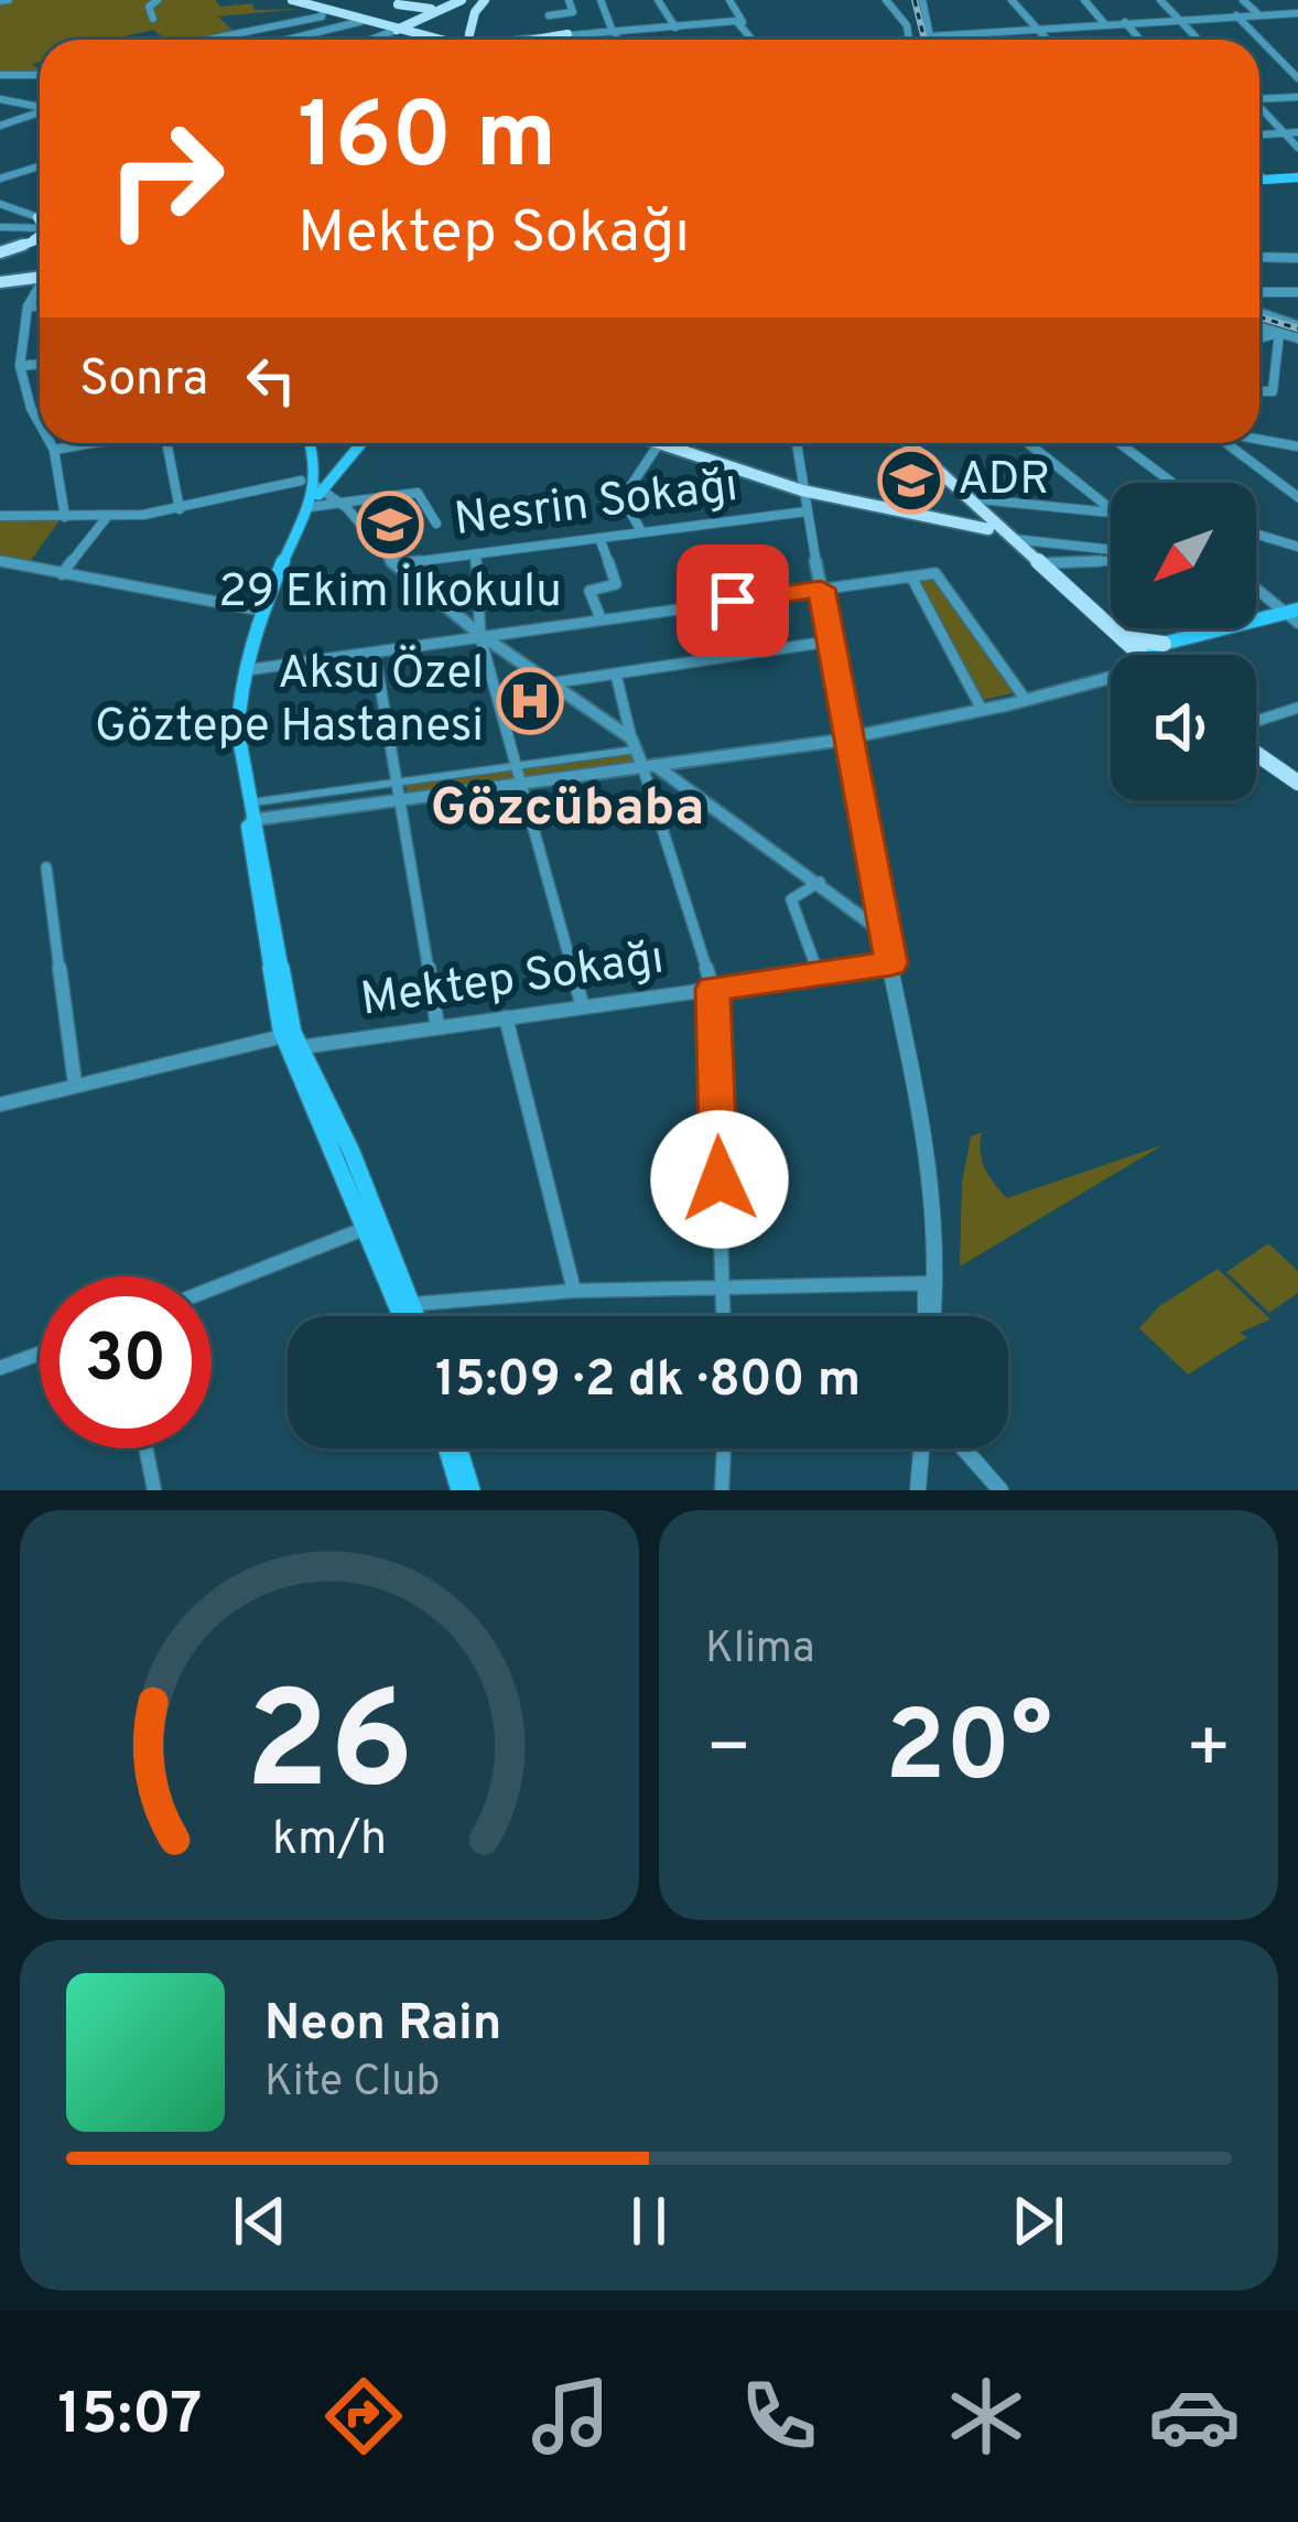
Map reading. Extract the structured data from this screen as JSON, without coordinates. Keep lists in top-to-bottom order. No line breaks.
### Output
{"streets":{"street":["Nesrin Sokağı","Mektep Sokağı"]},"districts":["Gözcübaba"],"places":{"school or university":["ADR","29 Ekim İlkokulu"],"hospital":["Aksu Özel Göztepe Hastanesi"]},"north":"bottom left","page":{"turn":["160 m","Mektep Sokağı"],"then":"Sonra","limit":"30","trip":"15:09 · 2 dk · 800 m","tile":"Klima","heat":["−","20°","+"],"song":["Neon Rain","Kite Club"],"tabs":"15:07","gauge":["26","km/h"]}}
